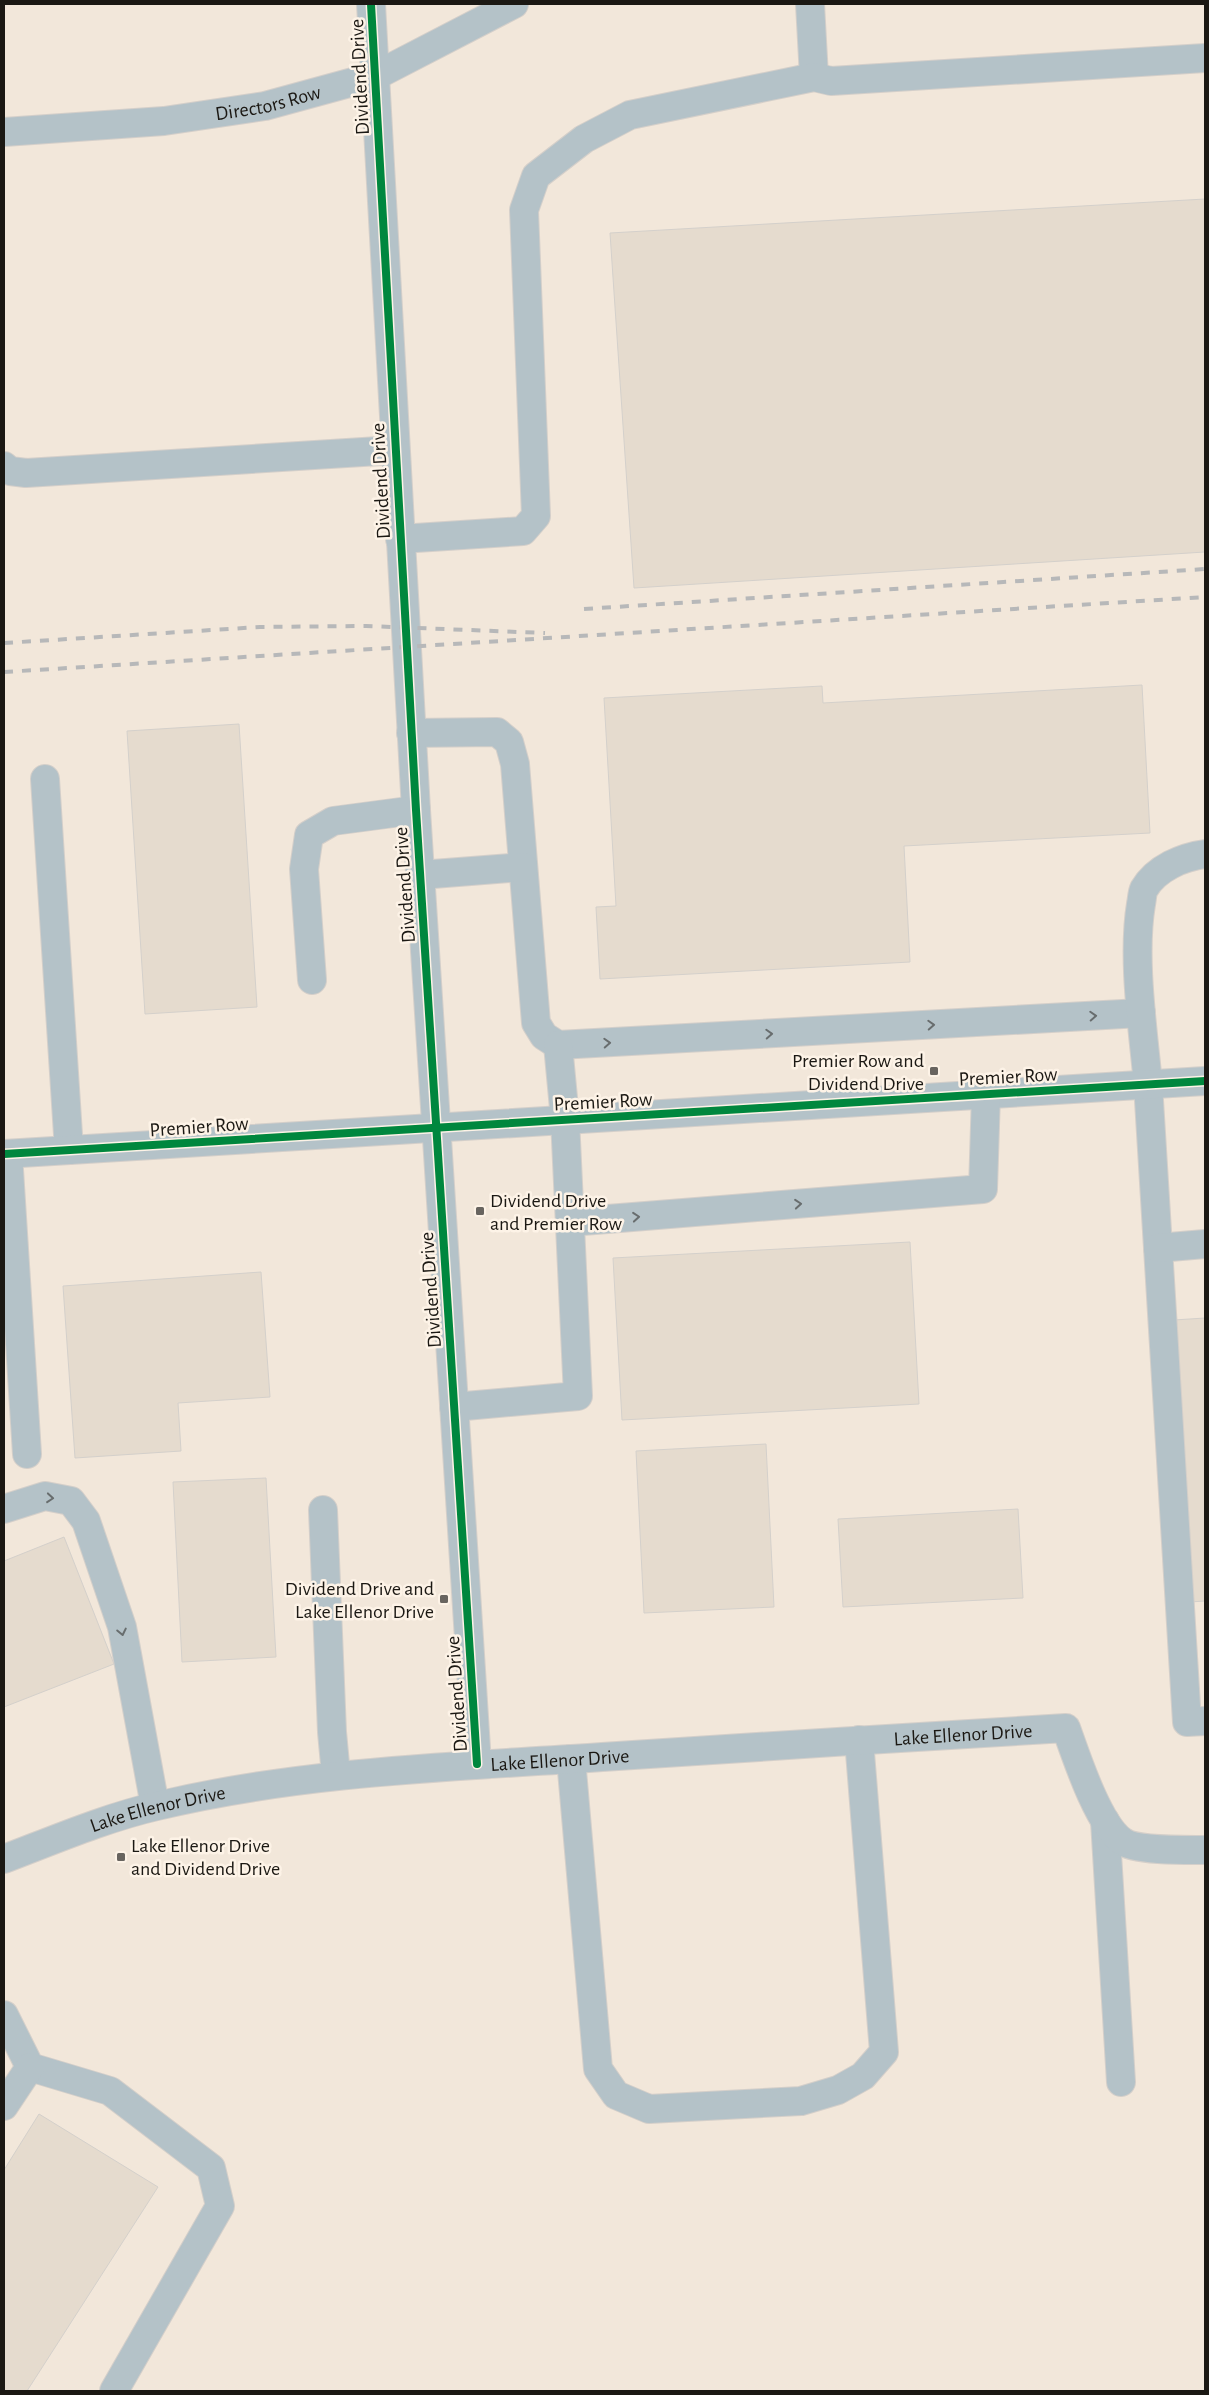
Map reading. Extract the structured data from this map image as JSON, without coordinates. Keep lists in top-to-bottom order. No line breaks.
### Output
{"streets":{"street":["Dividend Drive","Directors Row","Premier Row","Lake Ellenor Drive"]},"crossings":[["Dividend Drive","Directors Row"],["Dividend Drive","Premier Row"],["Dividend Drive","Lake Ellenor Drive"]],"places":{"transit":["Premier Row and Dividend Drive","Dividend Drive and Premier Row","Dividend Drive and Lake Ellenor Drive","Lake Ellenor Drive and Dividend Drive"]}}
